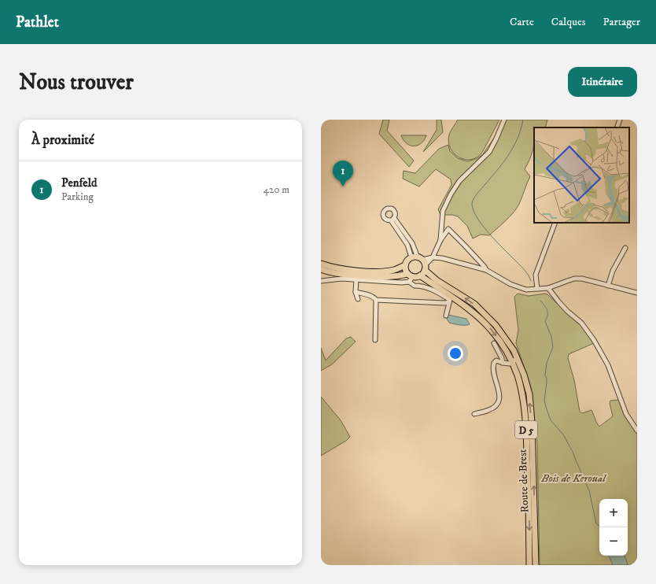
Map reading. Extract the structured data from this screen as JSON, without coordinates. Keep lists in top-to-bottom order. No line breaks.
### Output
{"streets":{"main road":["D 5","Route de Brest"]},"parks":["Bois de Keroual"],"page":{"header":"Pathlet","nav":["Carte","Calques","Partager"],"buttons":"Itinéraire","title":"Nous trouver","heading":"À proximité","list":[{"mark":"1","name":"Penfeld","note":"Parking","value":"420 m"}],"pins":"1","map_buttons":["+","−"]}}
